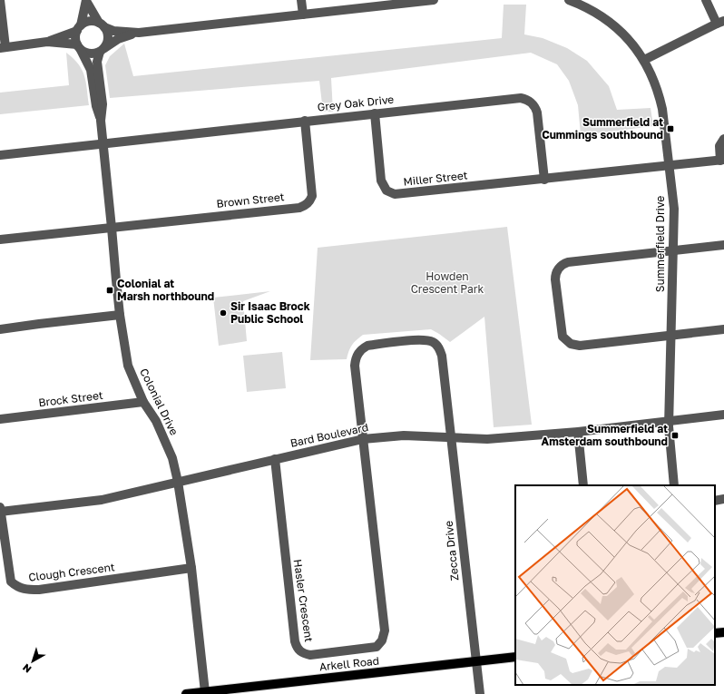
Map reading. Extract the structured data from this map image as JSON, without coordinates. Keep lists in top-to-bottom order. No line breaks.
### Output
{"streets":{"main road":["Arkell Road"],"street":["Grey Oak Drive","Miller Street","Brown Street","Summerfield Drive","Brock Street","Colonial Drive","Bard Boulevard","Zecca Drive","Clough Crescent","Hasler Crescent"]},"crossings":[["Grey Oak Drive","Miller Street"],["Grey Oak Drive","Brown Street"],["Grey Oak Drive","Colonial Drive"],["Miller Street","Summerfield Drive"],["Brown Street","Colonial Drive"],["Summerfield Drive","Bard Boulevard"],["Brock Street","Colonial Drive"],["Colonial Drive","Bard Boulevard"],["Colonial Drive","Clough Crescent"],["Colonial Drive","Arkell Road"],["Bard Boulevard","Zecca Drive"],["Bard Boulevard","Clough Crescent"],["Bard Boulevard","Hasler Crescent"],["Zecca Drive","Hasler Crescent"],["Zecca Drive","Arkell Road"]],"parks":["Howden Crescent Park"],"places":{"transit":["Summerfield at Cummings southbound","Colonial at Marsh northbound","Summerfield at Amsterdam southbound"],"other":["Sir Isaac Brock Public School"]},"north":"bottom left"}
